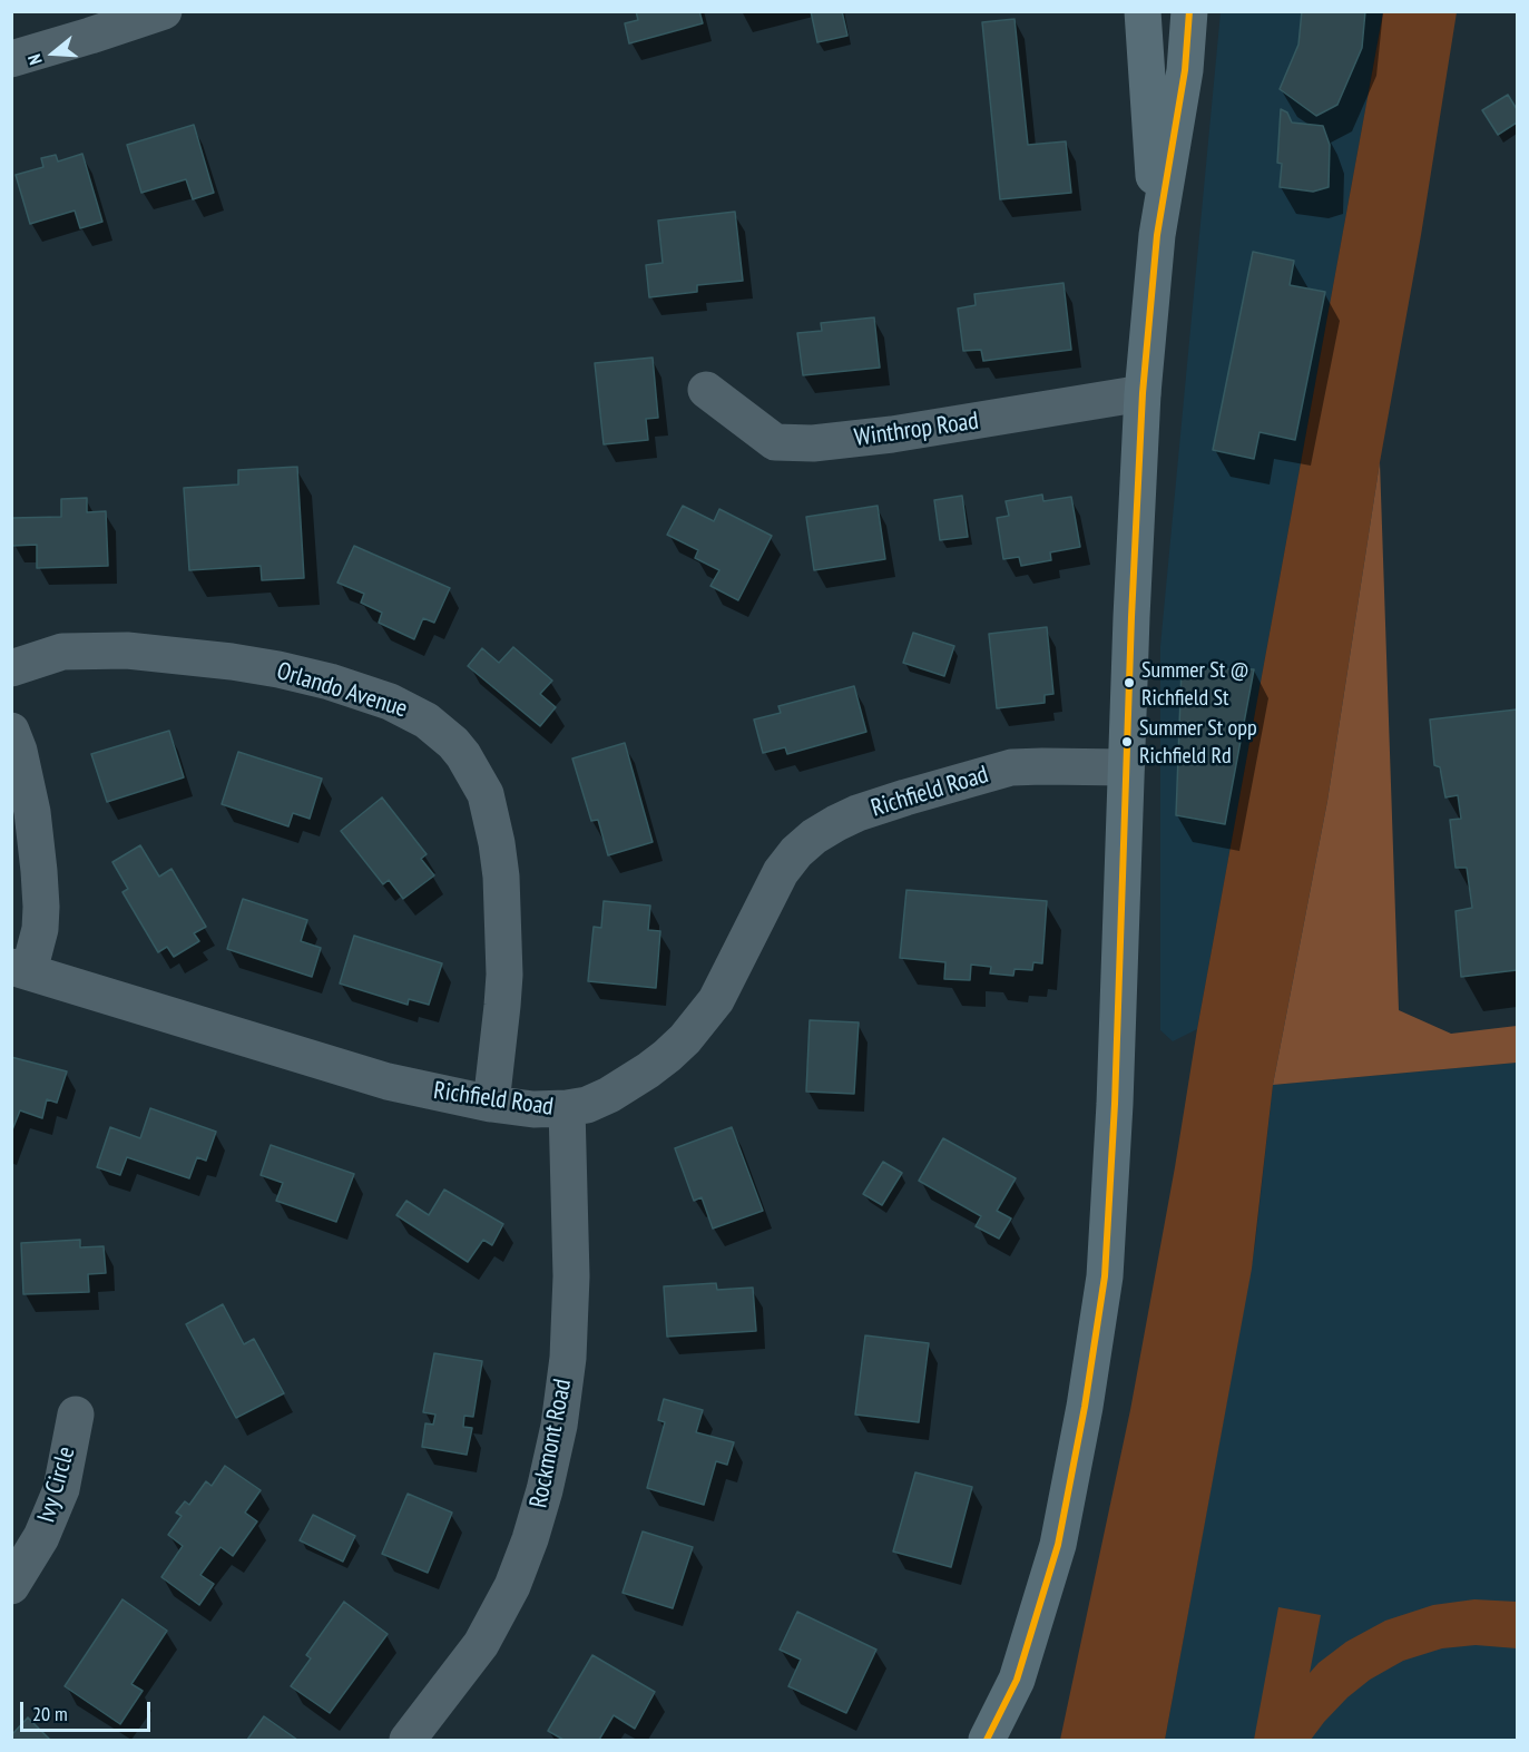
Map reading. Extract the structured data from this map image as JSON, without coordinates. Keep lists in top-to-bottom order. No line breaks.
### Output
{"streets":{"street":["Winthrop Road","Orlando Avenue","Richfield Road","Rockmont Road","Ivy Circle"]},"crossings":[["Orlando Avenue","Richfield Road"],["Richfield Road","Rockmont Road"]],"places":["Summer St @ Richfield St","Summer St opp Richfield Rd"],"scale_bar":"20 m","north":"left"}
